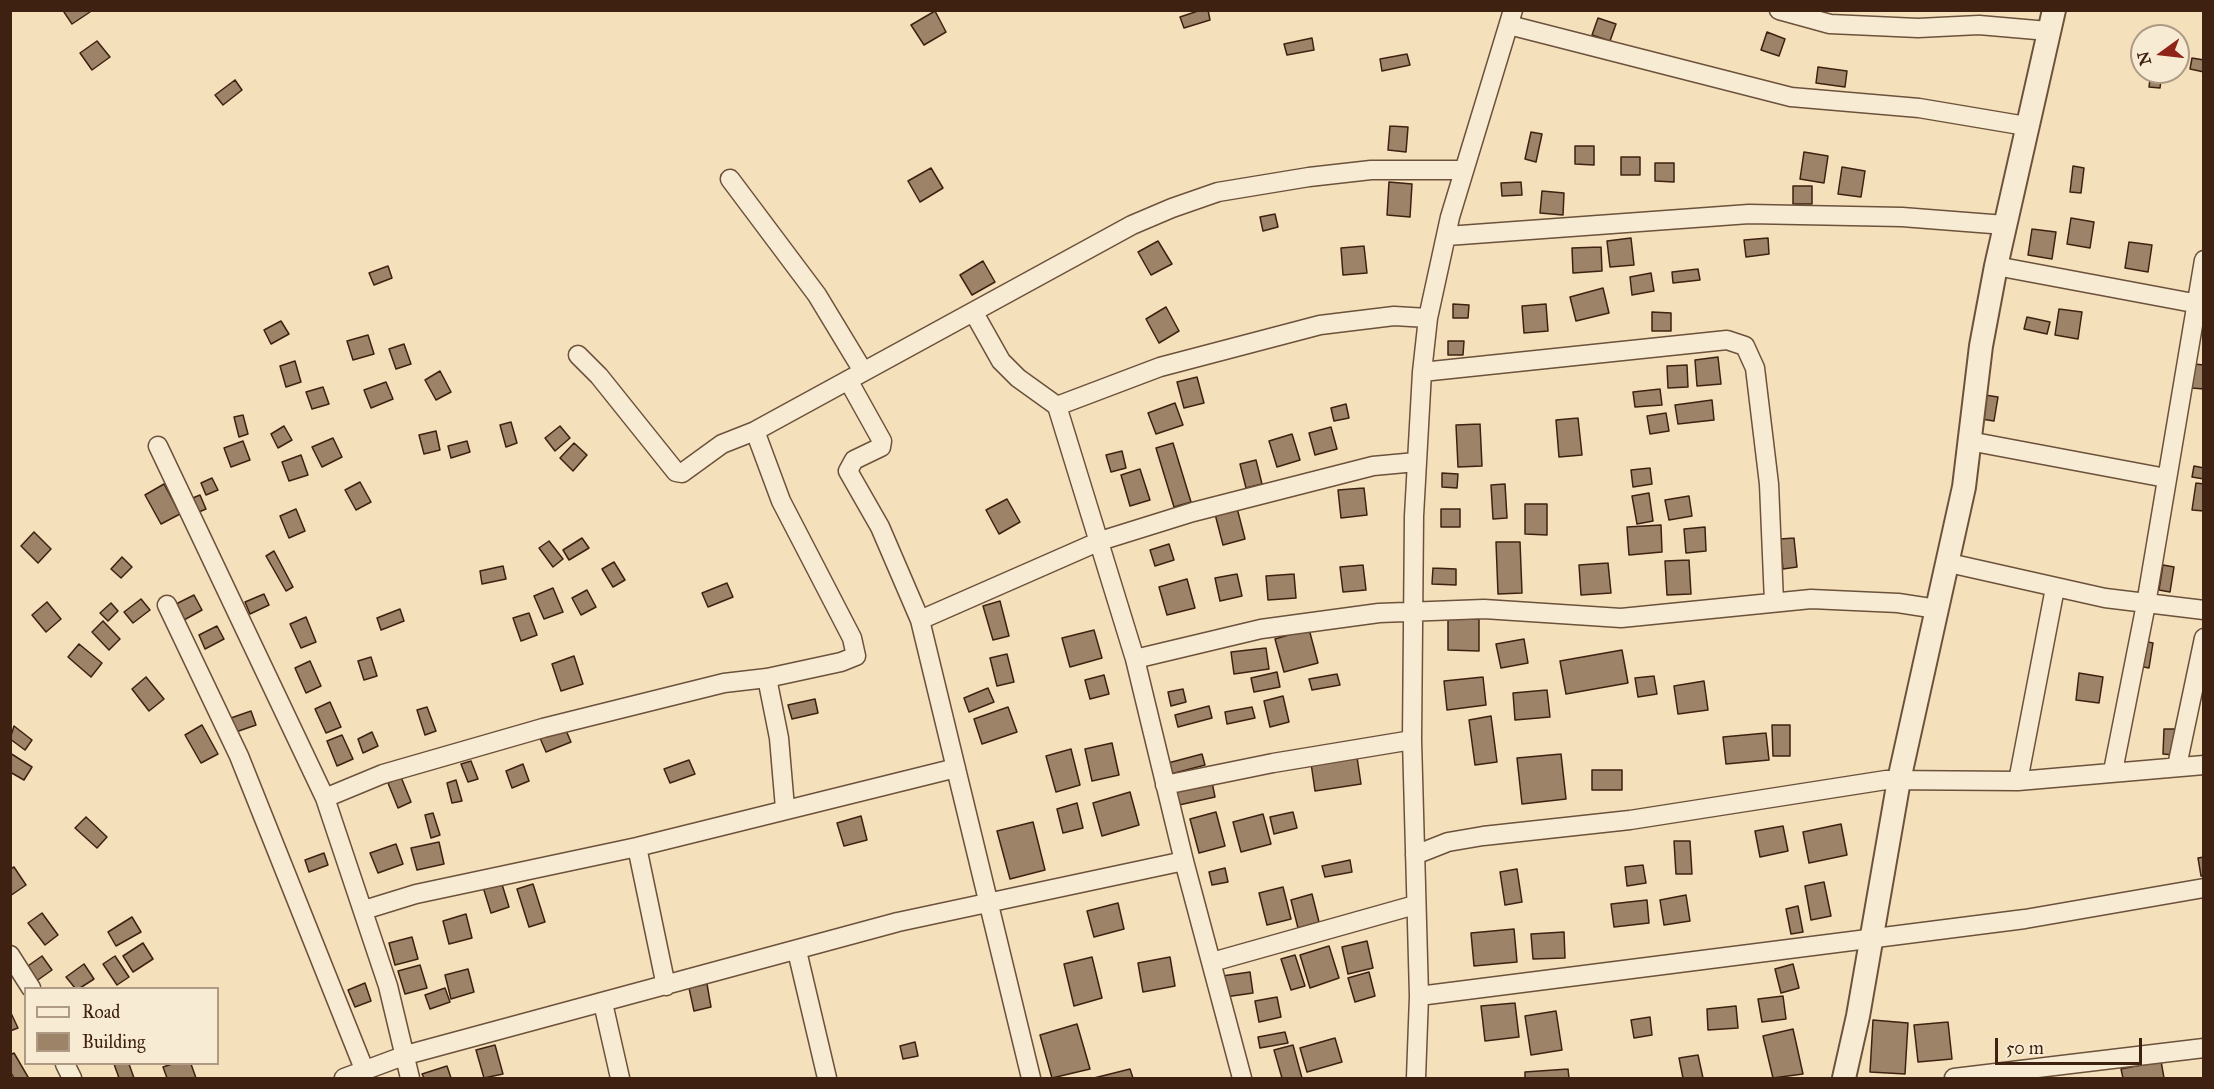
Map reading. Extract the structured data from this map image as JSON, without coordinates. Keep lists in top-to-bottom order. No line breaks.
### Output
{"legend":["Road","Building"],"scale_bar":"50 m","north":"left"}
